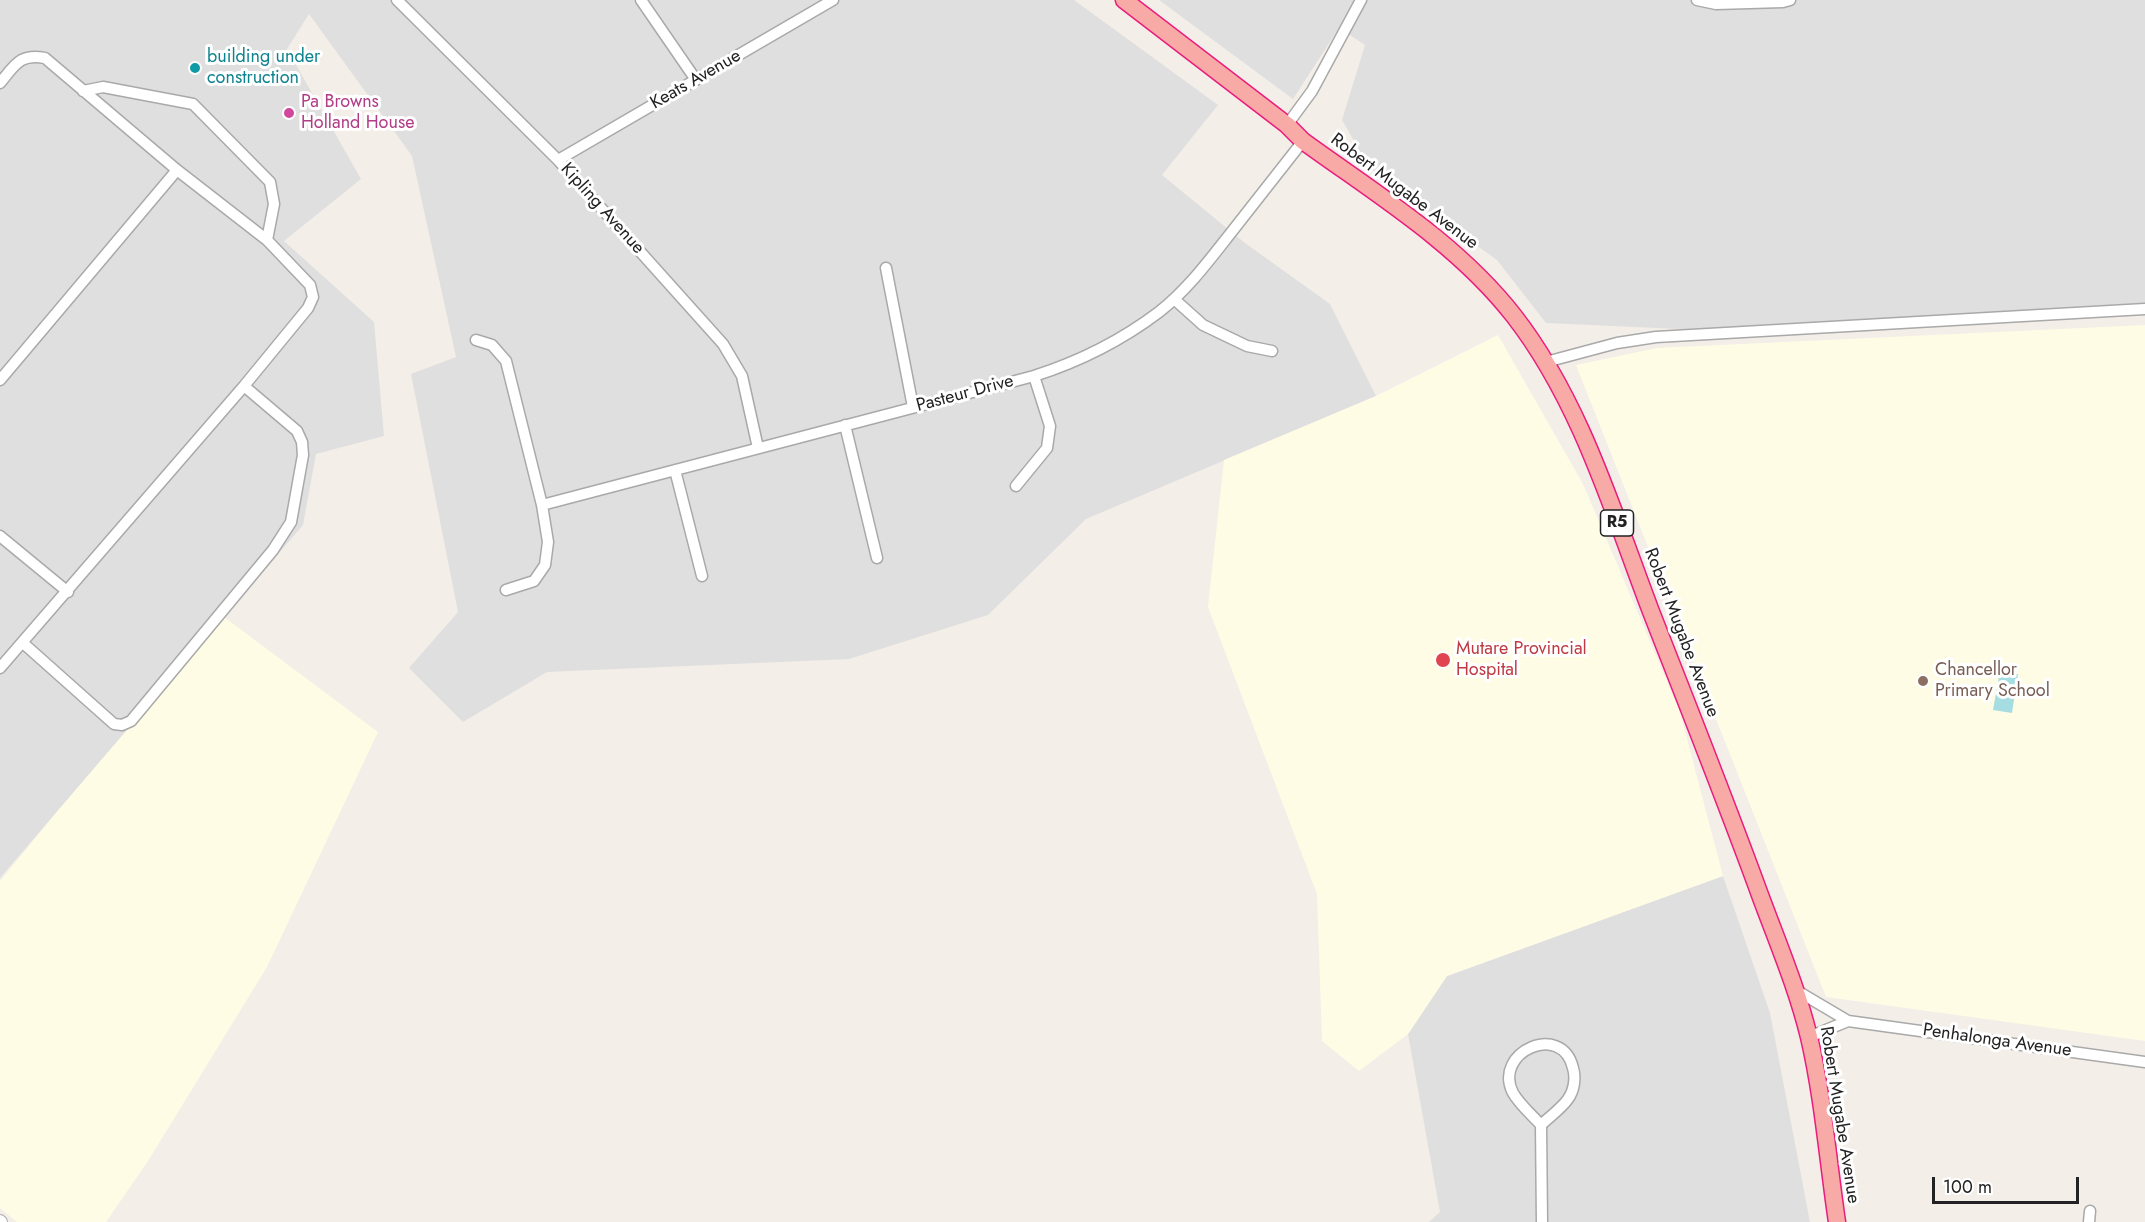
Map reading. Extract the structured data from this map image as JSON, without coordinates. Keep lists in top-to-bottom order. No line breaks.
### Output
{"streets":{"highway":["Robert Mugabe Avenue","R5"],"street":["Keats Avenue","Kipling Avenue","Pasteur Drive","Penhalonga Avenue"]},"crossings":[["Keats Avenue","Kipling Avenue"],["Robert Mugabe Avenue","Pasteur Drive"],["Robert Mugabe Avenue","Penhalonga Avenue"],["Kipling Avenue","Pasteur Drive"]],"places":["building under construction","Pa Browns Holland House","Mutare Provincial Hospital","Chancellor Primary School"],"scale_bar":"100 m"}
